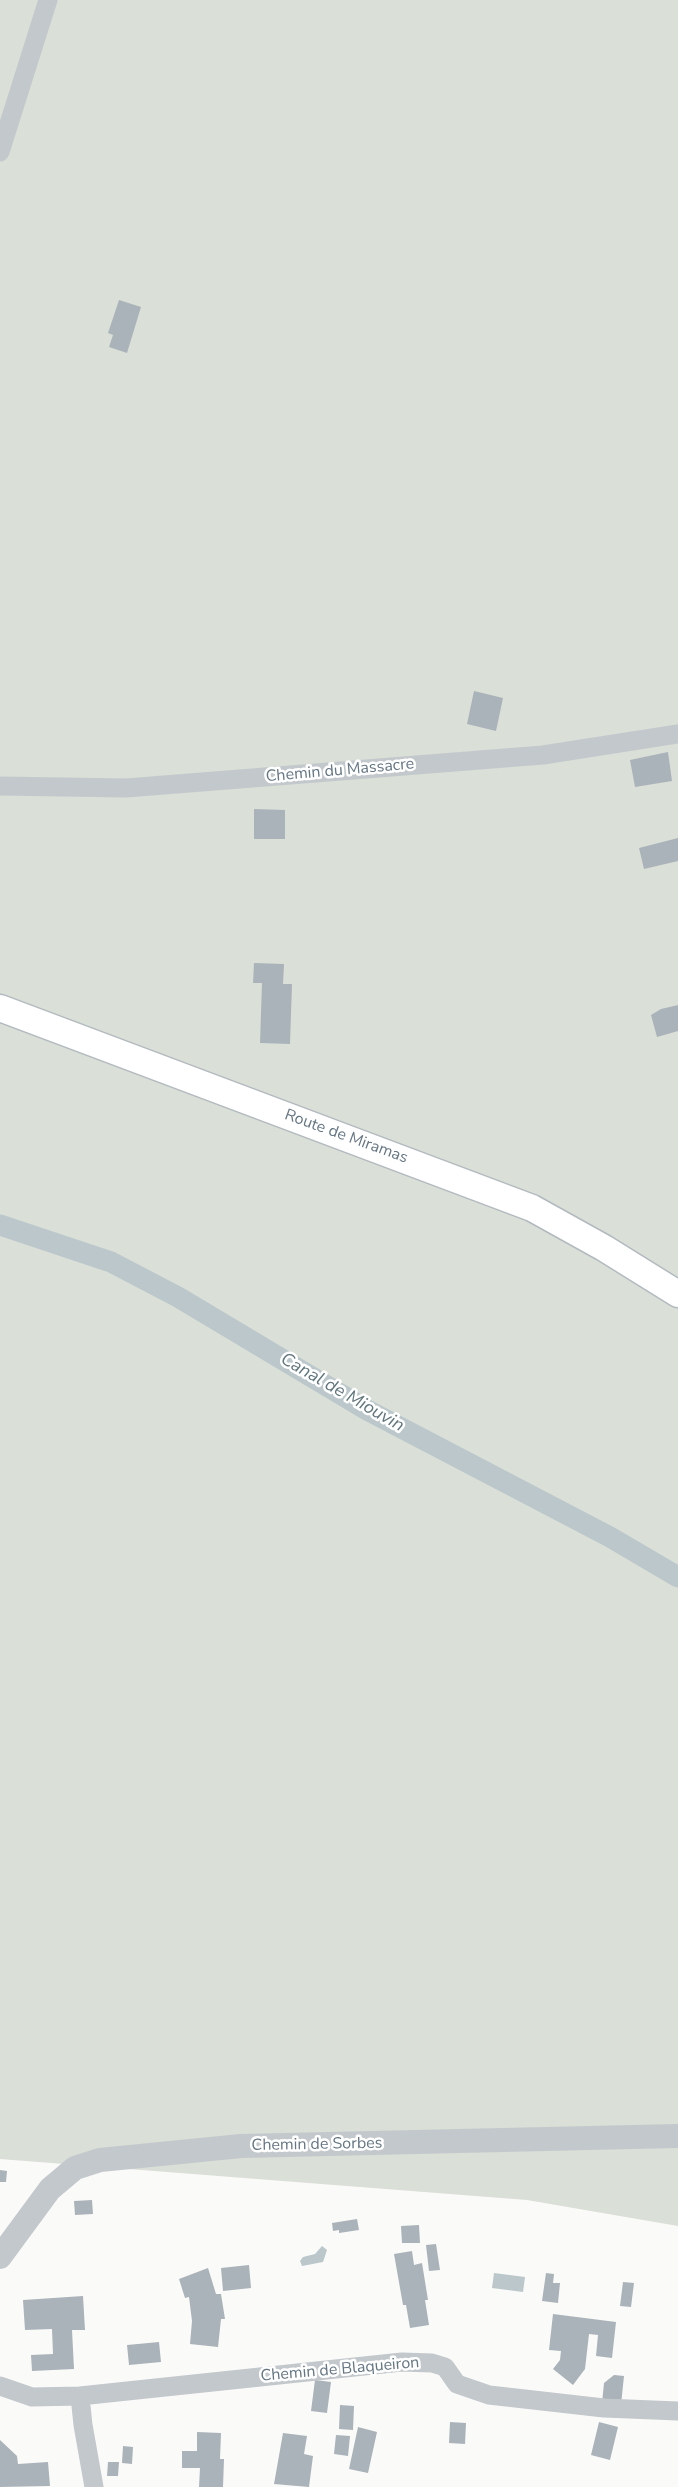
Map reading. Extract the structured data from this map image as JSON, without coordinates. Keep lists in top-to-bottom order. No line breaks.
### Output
{"streets":{"main road":["Route de Miramas"],"street":["Chemin du Massacre","Chemin de Sorbes","Chemin de Blaqueiron"]},"water":["Canal de Miouvin"]}
